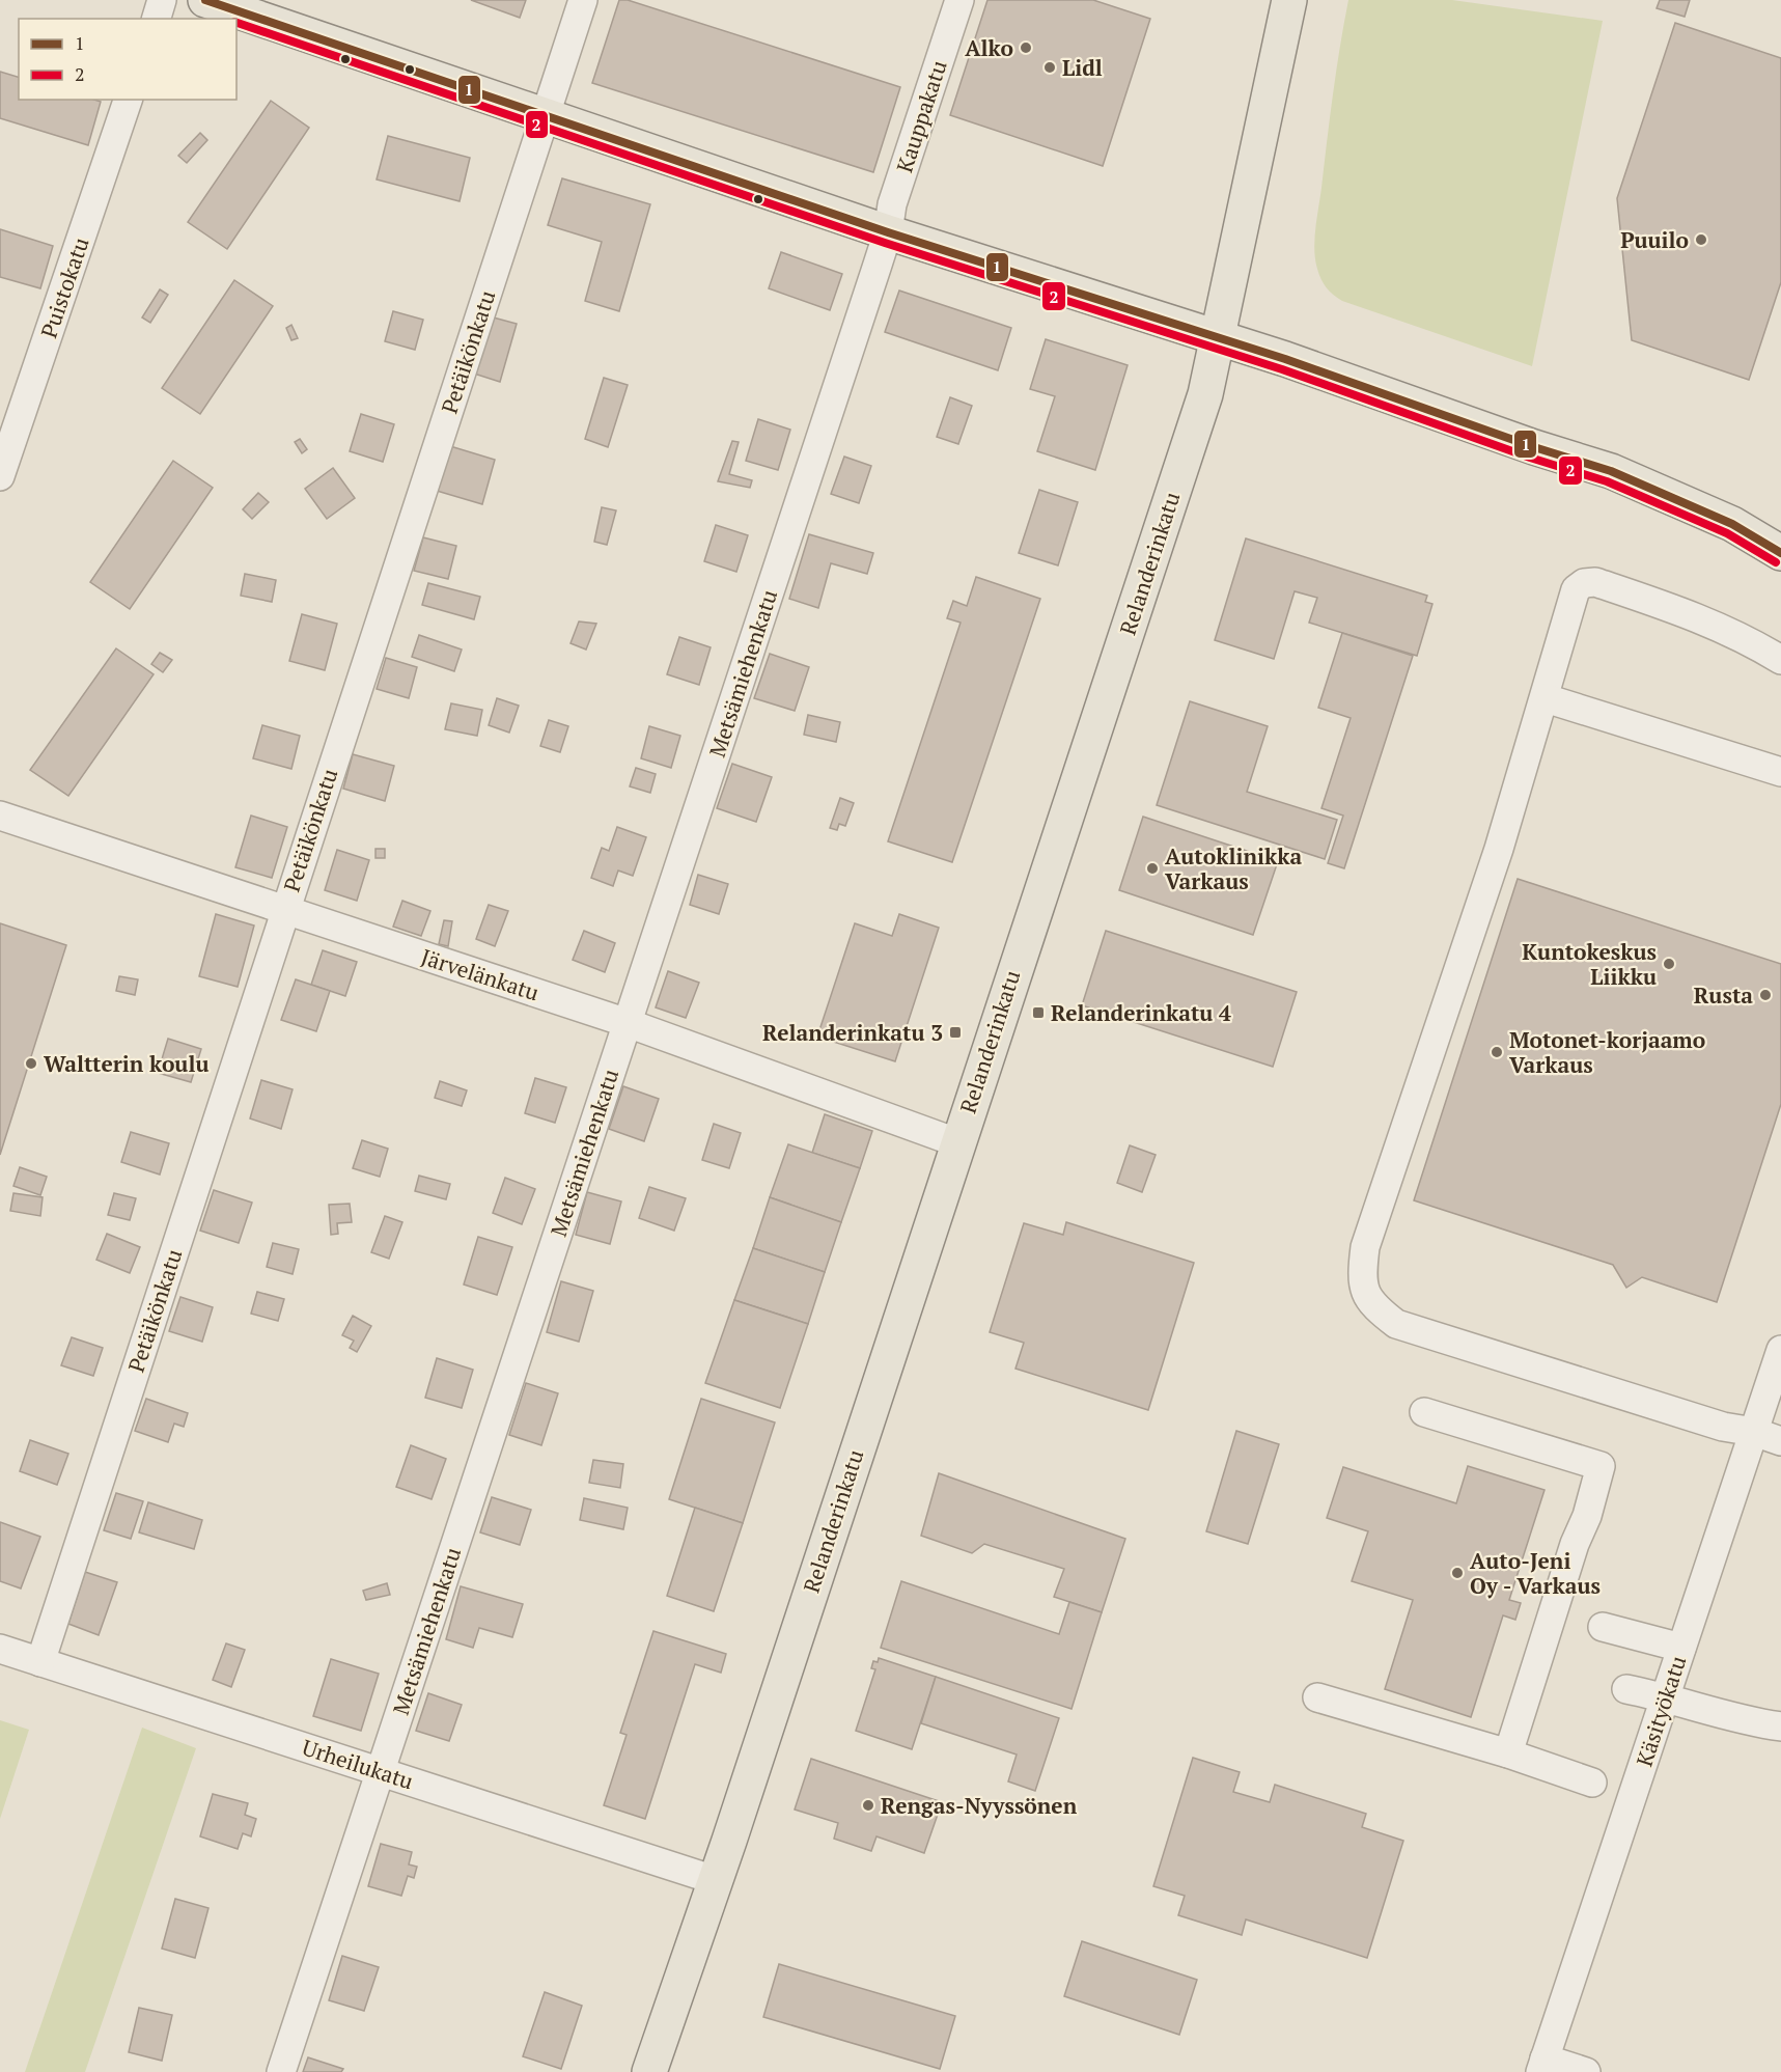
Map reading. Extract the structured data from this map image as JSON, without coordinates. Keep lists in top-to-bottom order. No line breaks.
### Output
{"streets":{"main road":["Relanderinkatu"],"street":["Kauppakatu","Puistokatu","Petäikönkatu","Metsämiehenkatu","Järvelänkatu","Käsityökatu","Urheilukatu"]},"crossings":[["Kauppakatu","Metsämiehenkatu"],["Petäikönkatu","Järvelänkatu"],["Petäikönkatu","Urheilukatu"],["Relanderinkatu","Järvelänkatu"],["Relanderinkatu","Urheilukatu"],["Metsämiehenkatu","Järvelänkatu"],["Metsämiehenkatu","Urheilukatu"]],"places":{"other":["Alko","Lidl","Puuilo","Autoklinikka Varkaus","Kuntokeskus Liikku","Rusta","Motonet-korjaamo Varkaus","Waltterin koulu","Auto-Jeni Oy - Varkaus","Rengas-Nyyssönen"],"transit":["Relanderinkatu 4","Relanderinkatu 3"]},"lines":["transit line 1","transit line 2"],"legend":["1","2"]}
